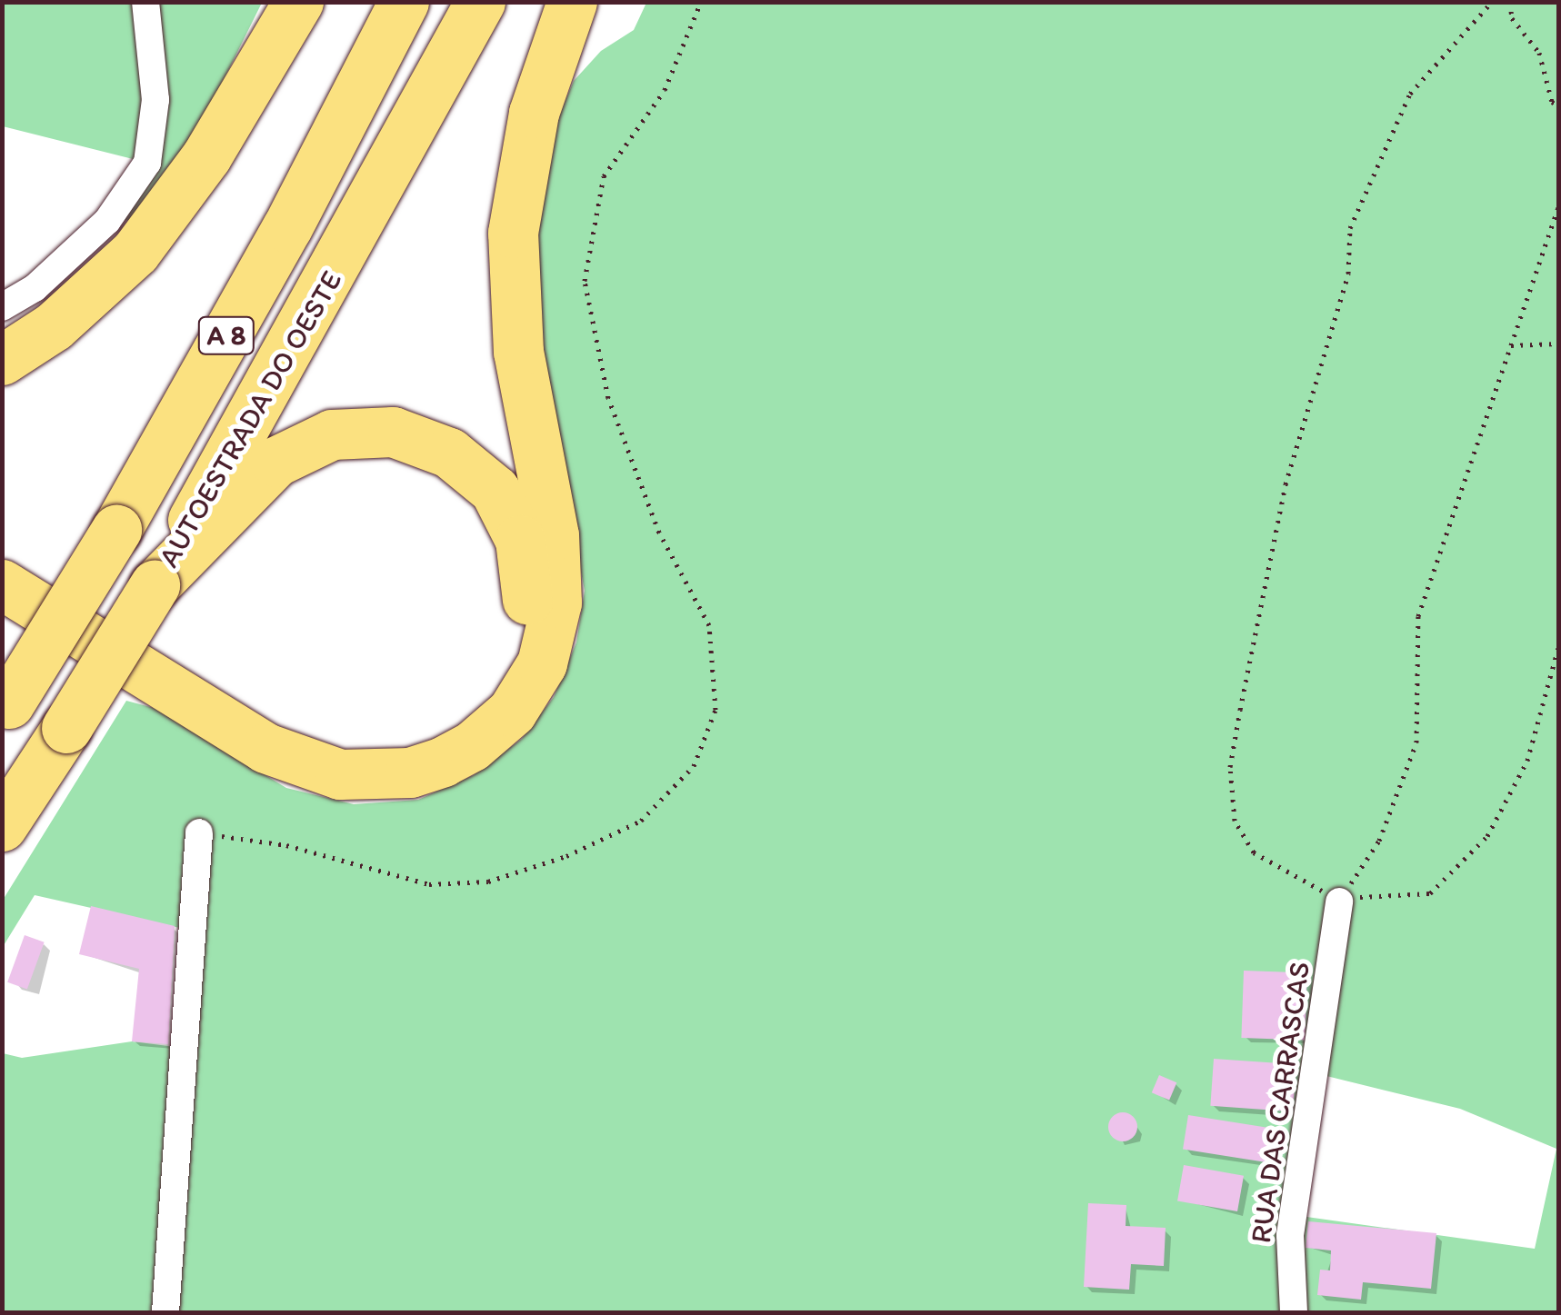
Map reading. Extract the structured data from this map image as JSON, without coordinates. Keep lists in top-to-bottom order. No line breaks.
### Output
{"streets":{"highway":["A 8","AUTOESTRADA DO OESTE"],"street":["RUA DAS CARRASCAS"]}}
